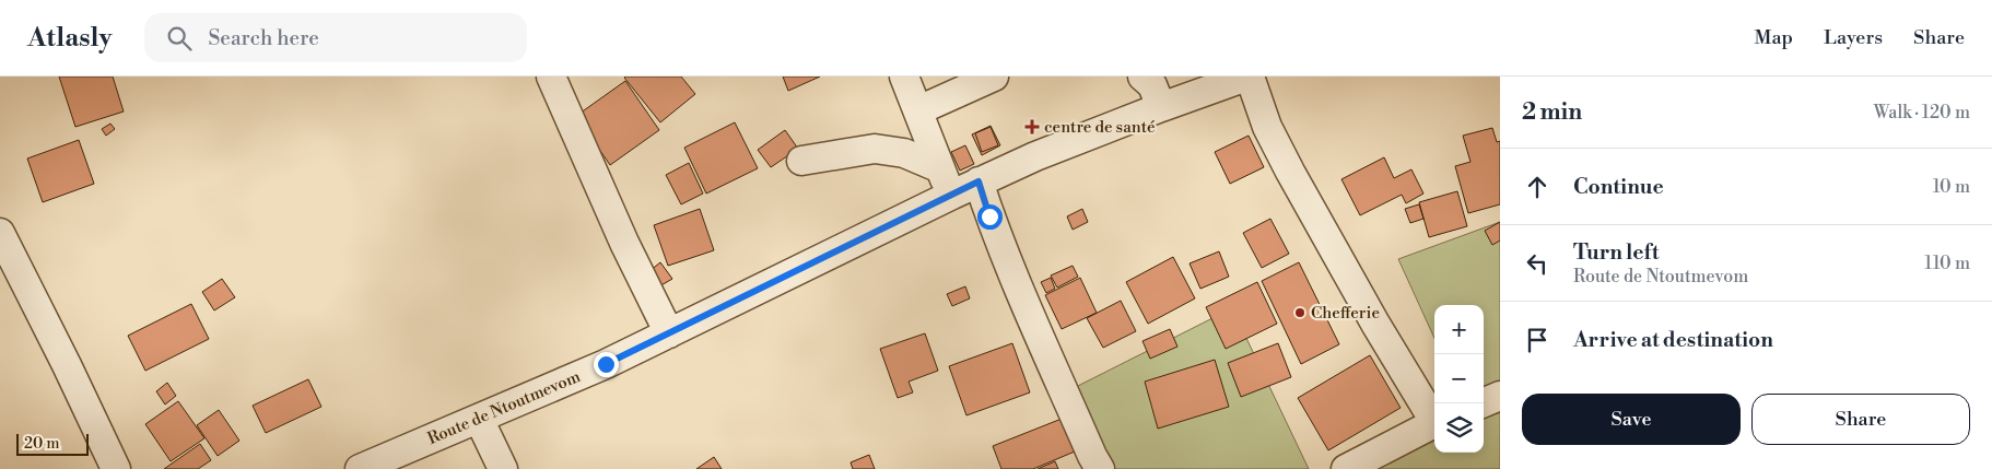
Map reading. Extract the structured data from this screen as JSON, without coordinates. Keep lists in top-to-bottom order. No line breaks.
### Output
{"streets":{"street":["Route de Ntoutmevom"]},"places":{"health":["centre de santé"],"other":["Chefferie"]},"scale_bar":"20 m","page":{"header":"Atlasly","search":"Search here","nav":["Map","Layers","Share"],"heading":["2 min","Walk · 120 m"],"list":[["Continue","10 m"],["Turn left","Route de Ntoutmevom","110 m"],"Arrive at destination"],"map_buttons":["+","−"],"buttons":["Save","Share"],"scale":"20 m"}}
